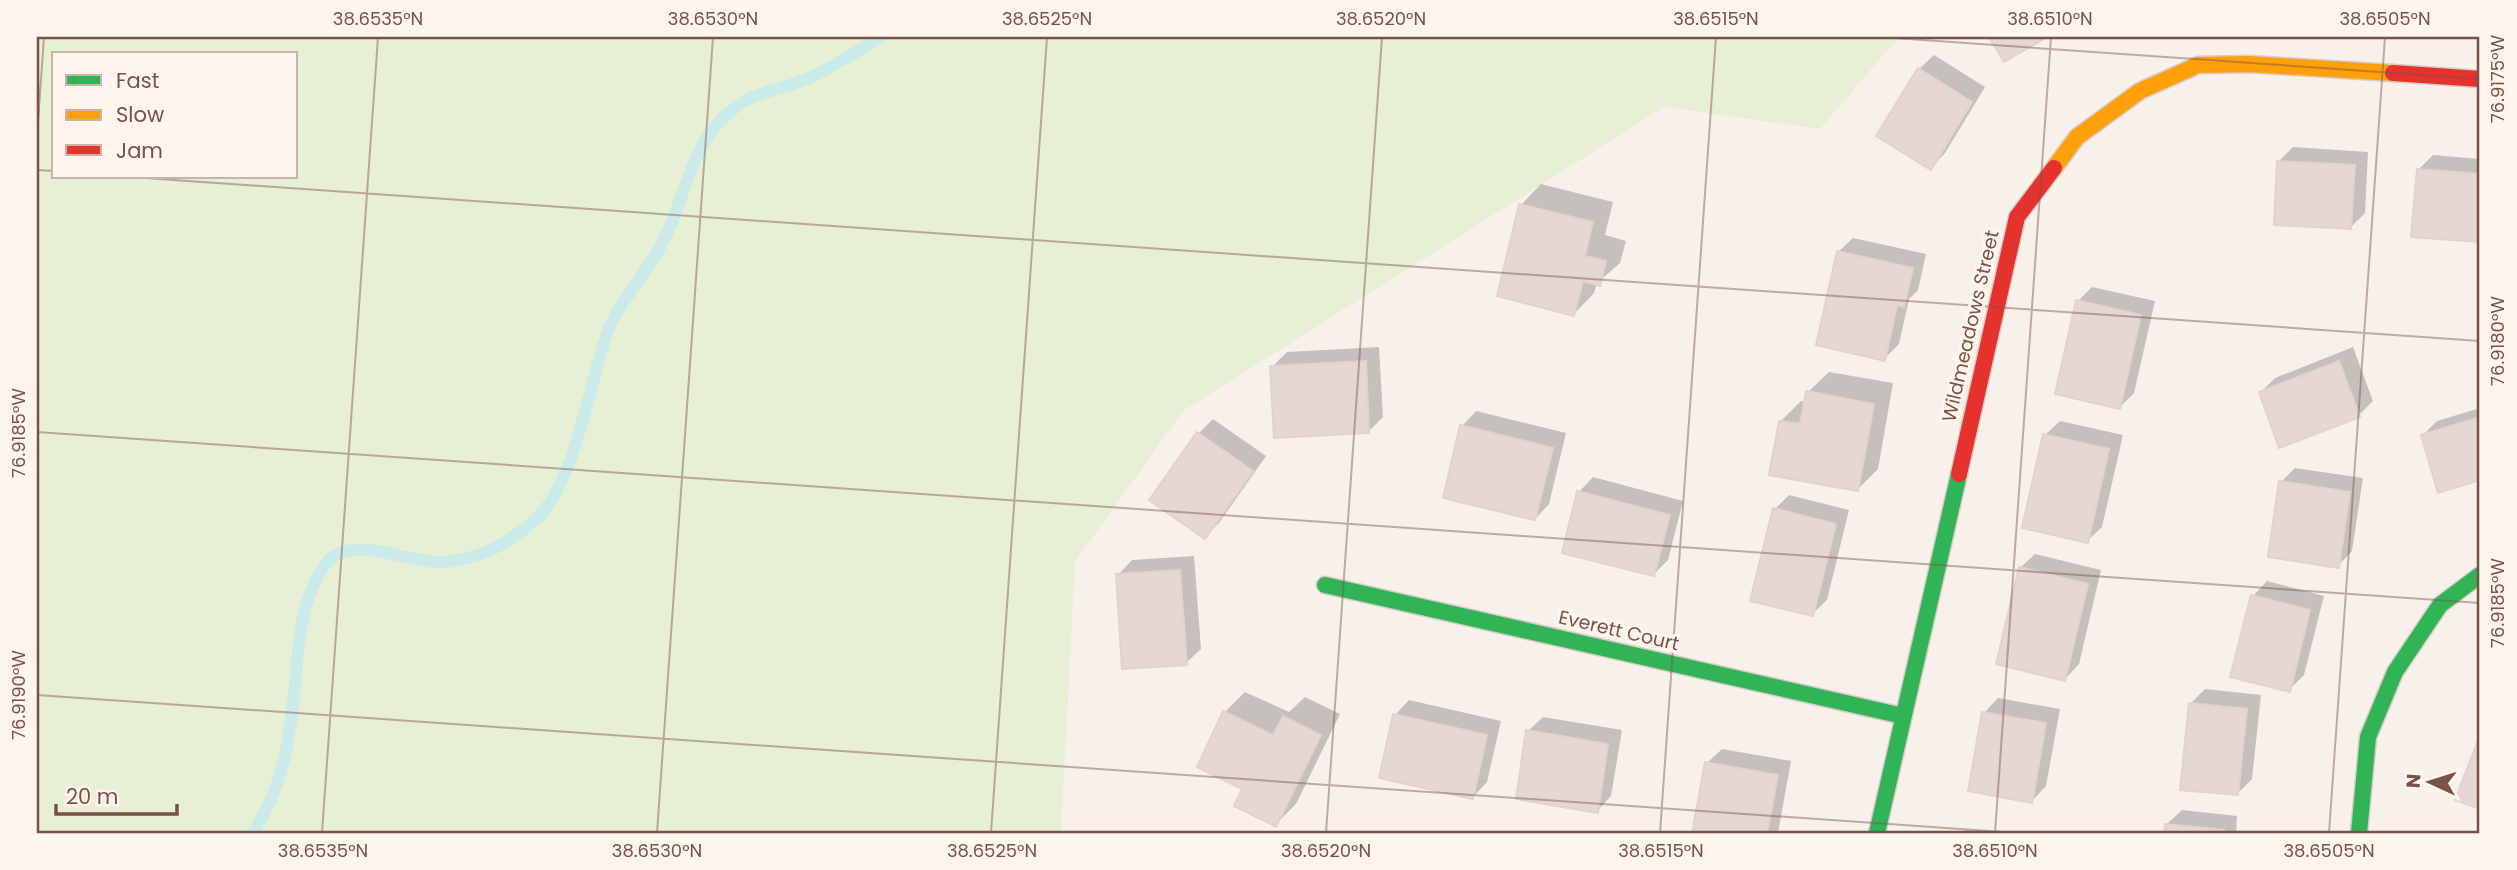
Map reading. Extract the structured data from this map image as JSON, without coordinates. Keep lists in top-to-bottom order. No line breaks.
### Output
{"streets":{"street":["Wildmeadows Street","Everett Court"]},"crossings":[["Wildmeadows Street","Everett Court"]],"legend":["Fast","Slow","Jam"],"scale_bar":"20 m","north":"left","coordinates":["38.6535°N","38.6530°N","38.6525°N","38.6520°N","38.6515°N","38.6510°N","38.6505°N","76.9175°W","76.9180°W","76.9185°W","76.9190°W"]}
